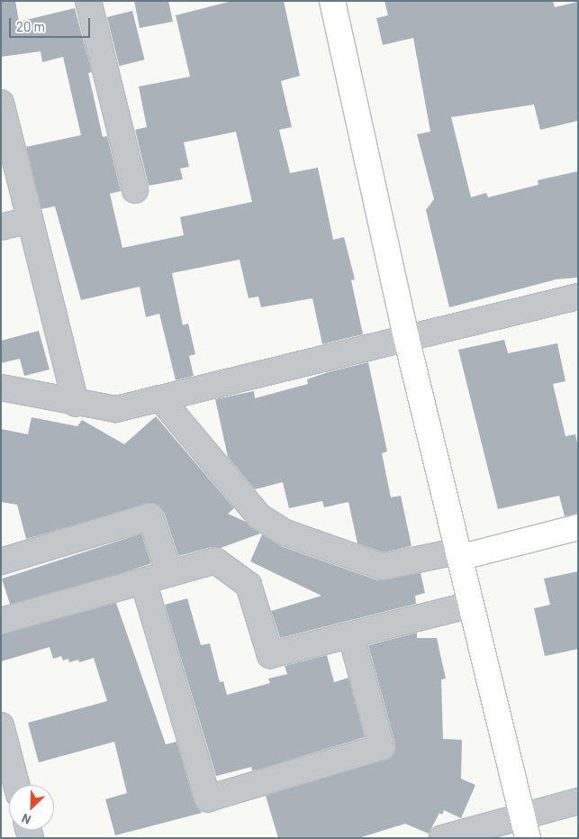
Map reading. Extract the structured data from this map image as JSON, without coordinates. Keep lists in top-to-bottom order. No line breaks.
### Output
{"scale_bar":"20 m","north":"bottom left"}
